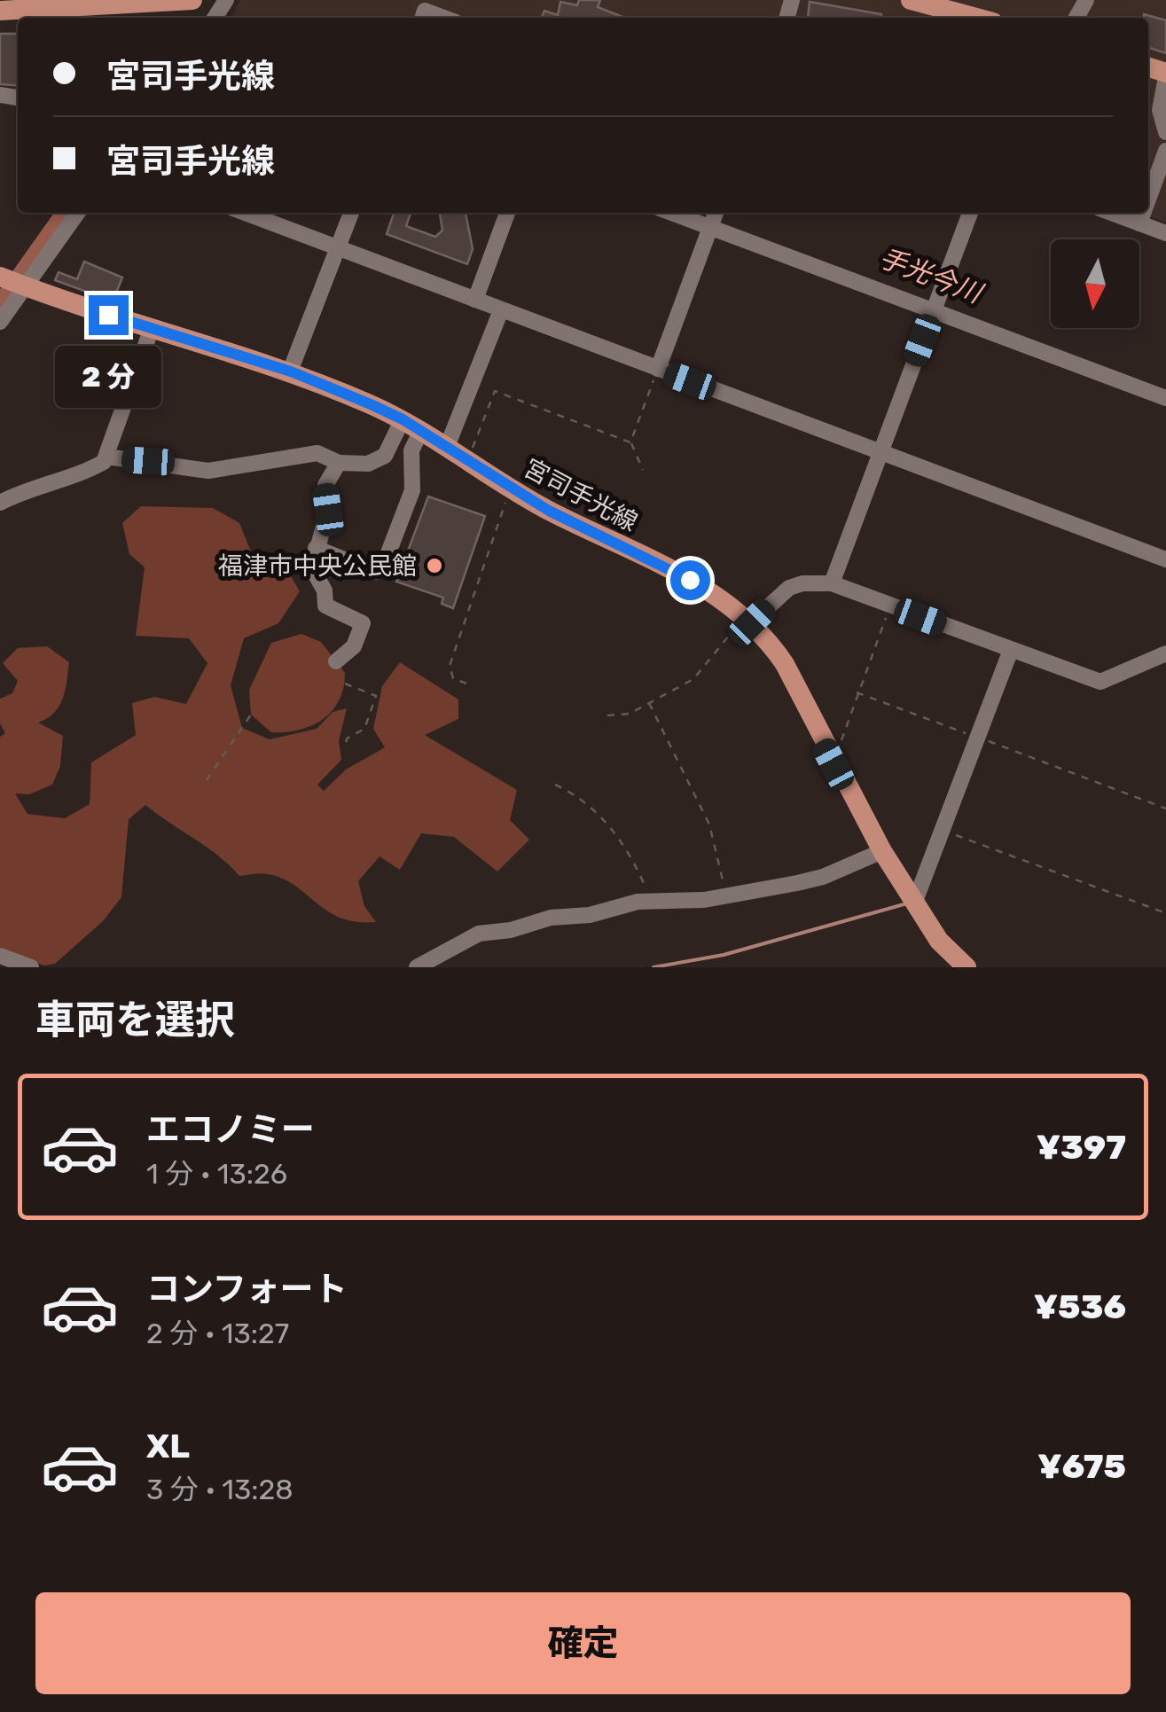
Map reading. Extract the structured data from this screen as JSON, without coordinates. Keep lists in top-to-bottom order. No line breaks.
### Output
{"streets":{"main road":["宮司手光線"]},"water":["手光今川"],"places":["福津市中央公民館"],"north":"bottom","page":{"banner":["宮司手光線","宮司手光線"],"bubble":"2 分","heading":"車両を選択","list":[{"name":"エコノミー","note":"1 分 · 13:26","value":"¥397"},{"name":"コンフォート","note":"2 分 · 13:27","value":"¥536"},{"name":"XL","note":"3 分 · 13:28","value":"¥675"}],"buttons":"確定"}}
